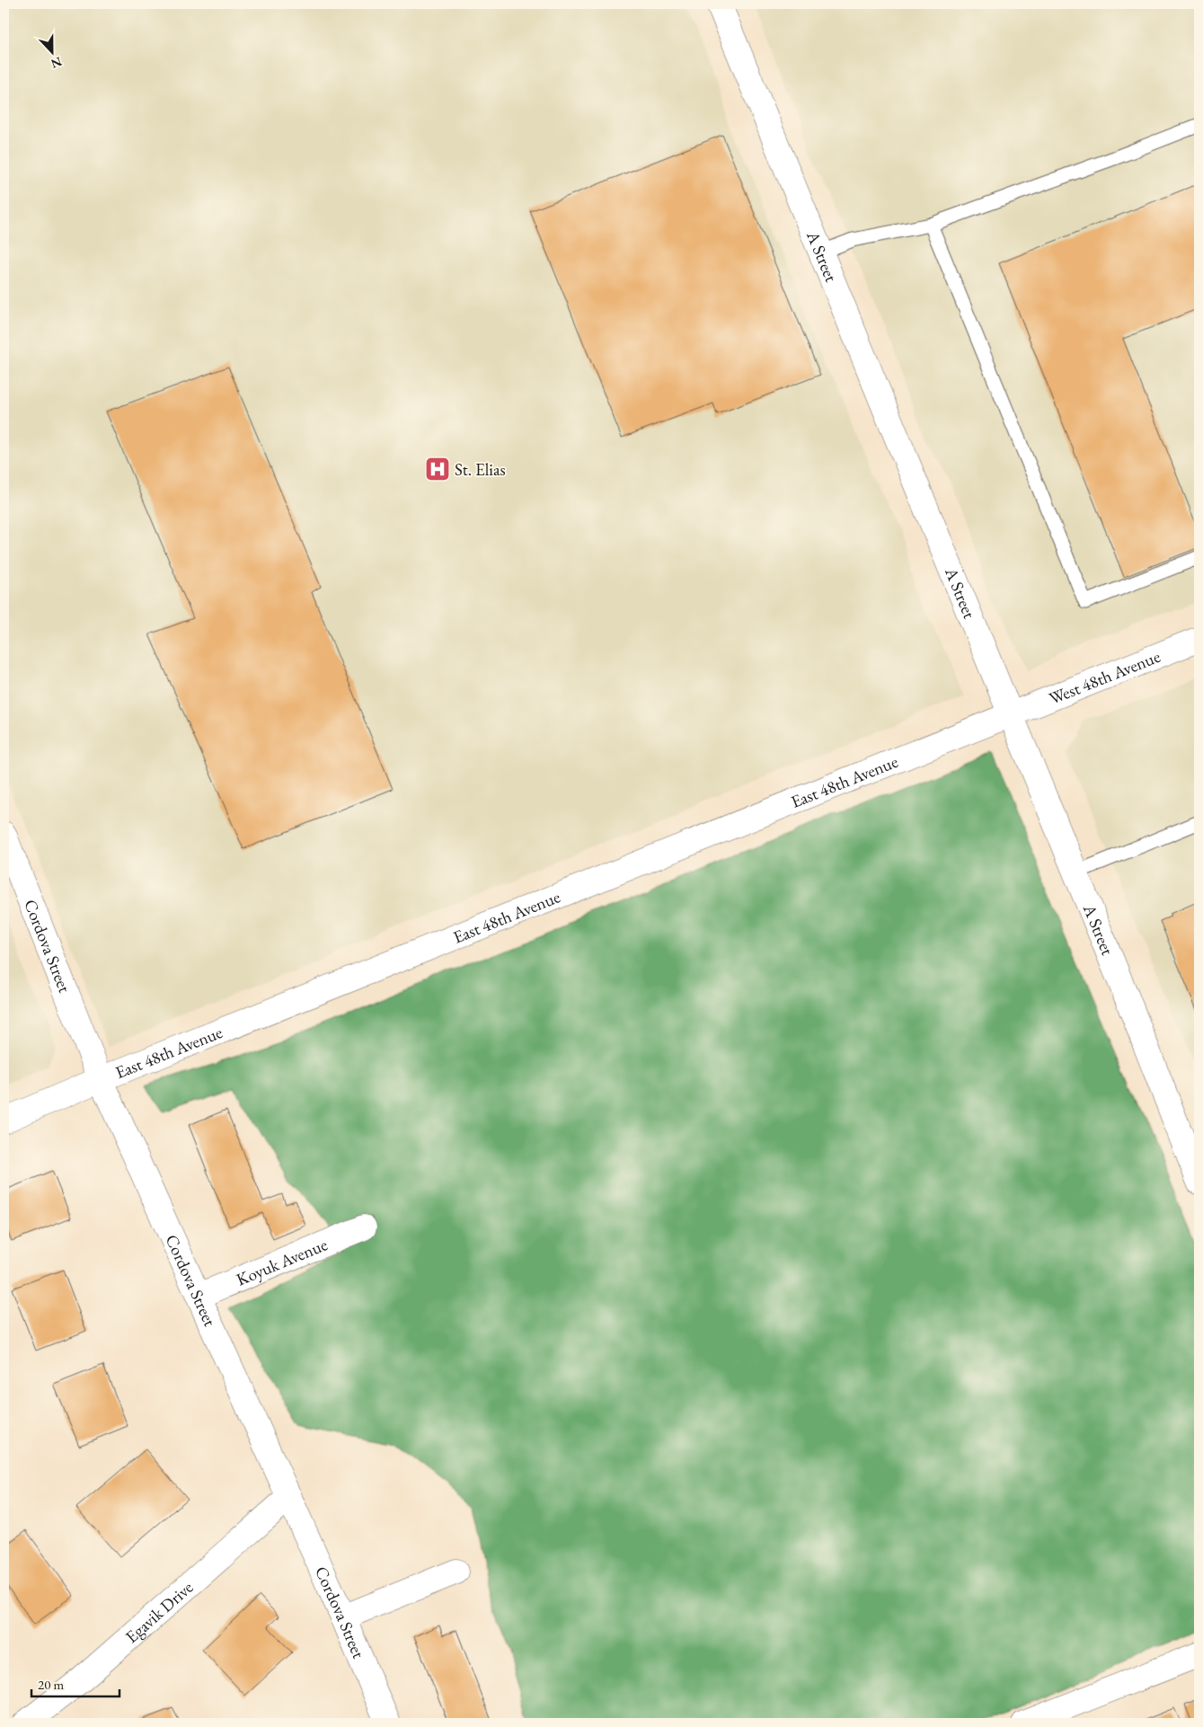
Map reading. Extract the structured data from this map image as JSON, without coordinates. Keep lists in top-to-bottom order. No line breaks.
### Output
{"streets":{"street":["A Street","West 48th Avenue","East 48th Avenue","Cordova Street","Koyuk Avenue","Egavik Drive"]},"crossings":[["A Street","West 48th Avenue"],["A Street","East 48th Avenue"],["West 48th Avenue","East 48th Avenue"],["East 48th Avenue","Cordova Street"],["Cordova Street","Koyuk Avenue"],["Cordova Street","Egavik Drive"]],"places":{"hospital":["St. Elias"]},"scale_bar":"20 m","north":"bottom"}
